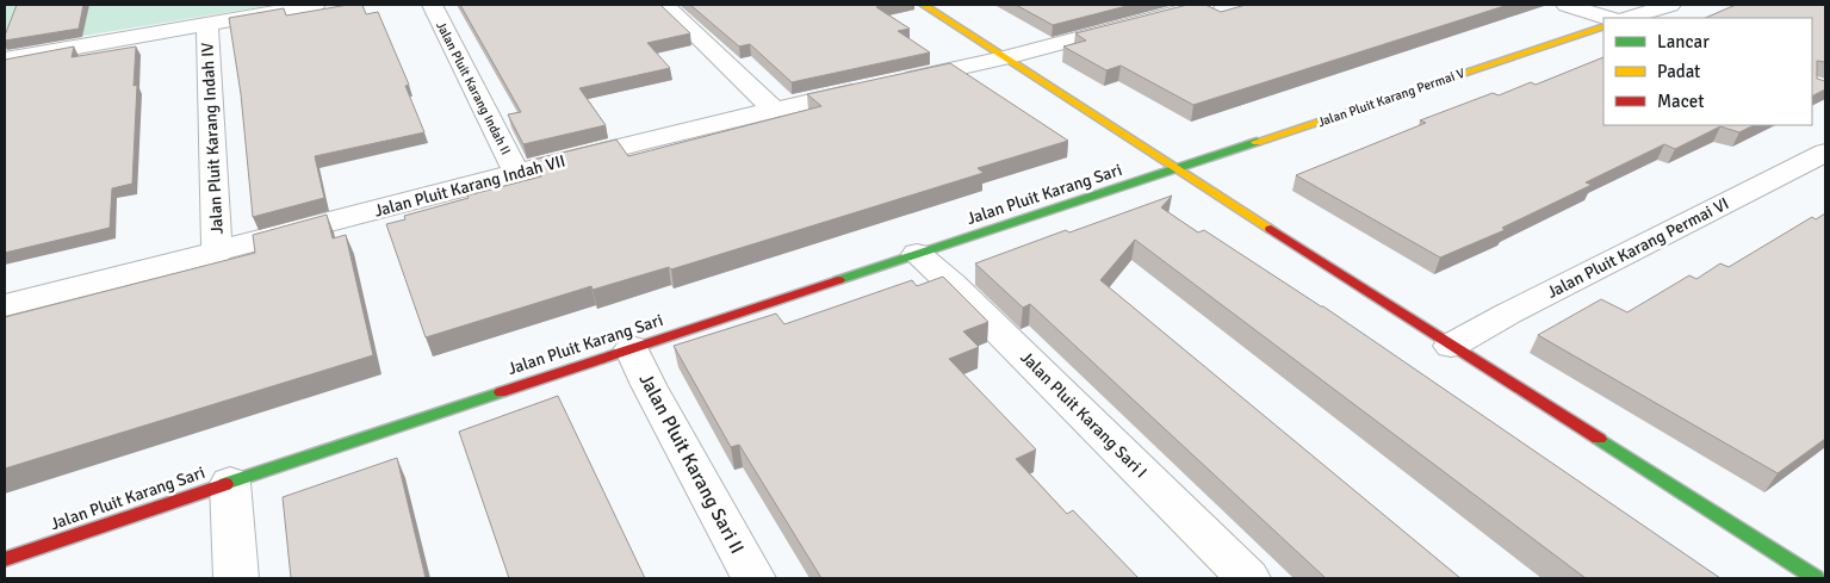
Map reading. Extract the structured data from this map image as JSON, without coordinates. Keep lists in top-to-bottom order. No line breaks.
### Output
{"streets":{"street":["Jalan Pluit Karang Indah II","Jalan Pluit Karang Permai V","Jalan Pluit Karang Indah IV","Jalan Pluit Karang Indah VII","Jalan Pluit Karang Sari","Jalan Pluit Karang Permai VI","Jalan Pluit Karang Sari I","Jalan Pluit Karang Sari II"]},"crossings":[["Jalan Pluit Karang Indah II","Jalan Pluit Karang Indah VII"],["Jalan Pluit Karang Permai V","Jalan Pluit Karang Sari"],["Jalan Pluit Karang Indah IV","Jalan Pluit Karang Indah VII"],["Jalan Pluit Karang Sari","Jalan Pluit Karang Sari I"],["Jalan Pluit Karang Sari","Jalan Pluit Karang Sari II"]],"legend":["Lancar","Padat","Macet"]}
